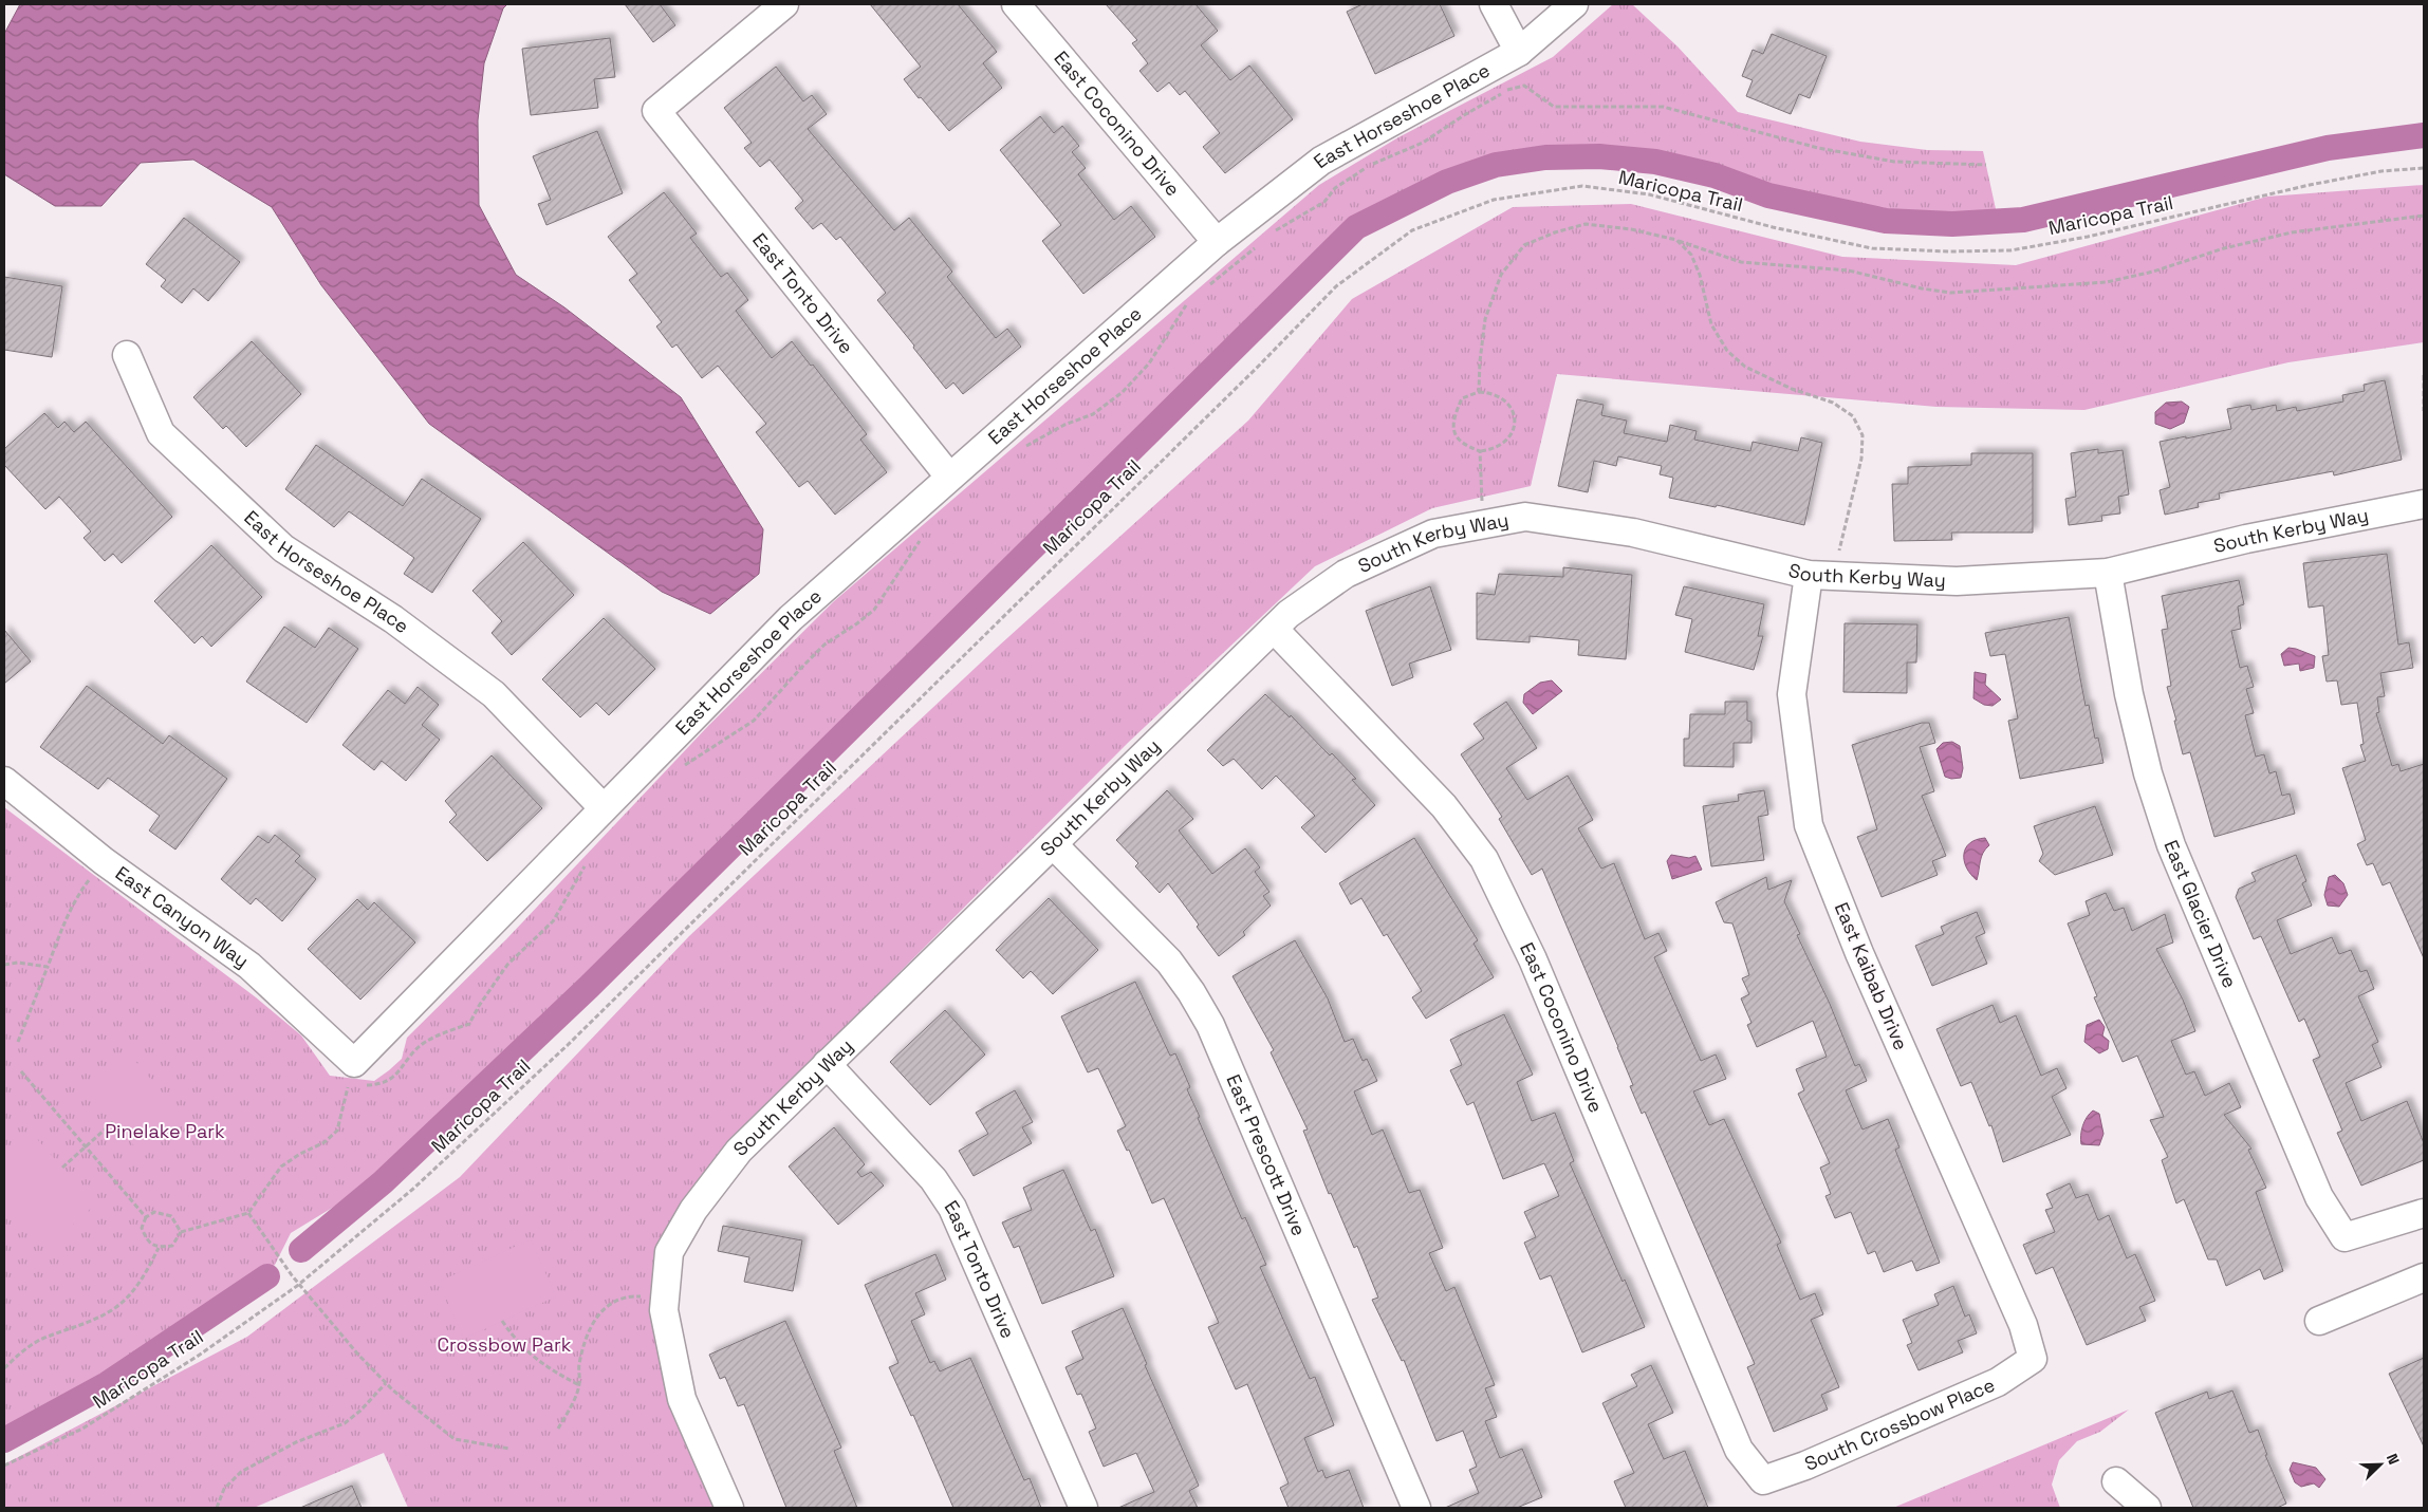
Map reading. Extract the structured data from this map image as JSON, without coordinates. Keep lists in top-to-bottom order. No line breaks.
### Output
{"streets":{"street":["East Horseshoe Place","East Coconino Drive","East Tonto Drive","South Kerby Way","East Glacier Drive","East Canyon Way","East Kaibab Drive","East Prescott Drive","South Crossbow Place"],"path":["Maricopa Trail"]},"crossings":[["East Horseshoe Place","East Coconino Drive"],["East Horseshoe Place","East Tonto Drive"],["East Horseshoe Place","East Canyon Way"],["East Coconino Drive","South Kerby Way"],["East Coconino Drive","South Crossbow Place"],["East Tonto Drive","South Kerby Way"],["South Kerby Way","East Glacier Drive"],["South Kerby Way","East Kaibab Drive"],["South Kerby Way","East Prescott Drive"],["East Kaibab Drive","South Crossbow Place"]],"parks":["Pinelake Park","Crossbow Park"],"north":"top right"}
